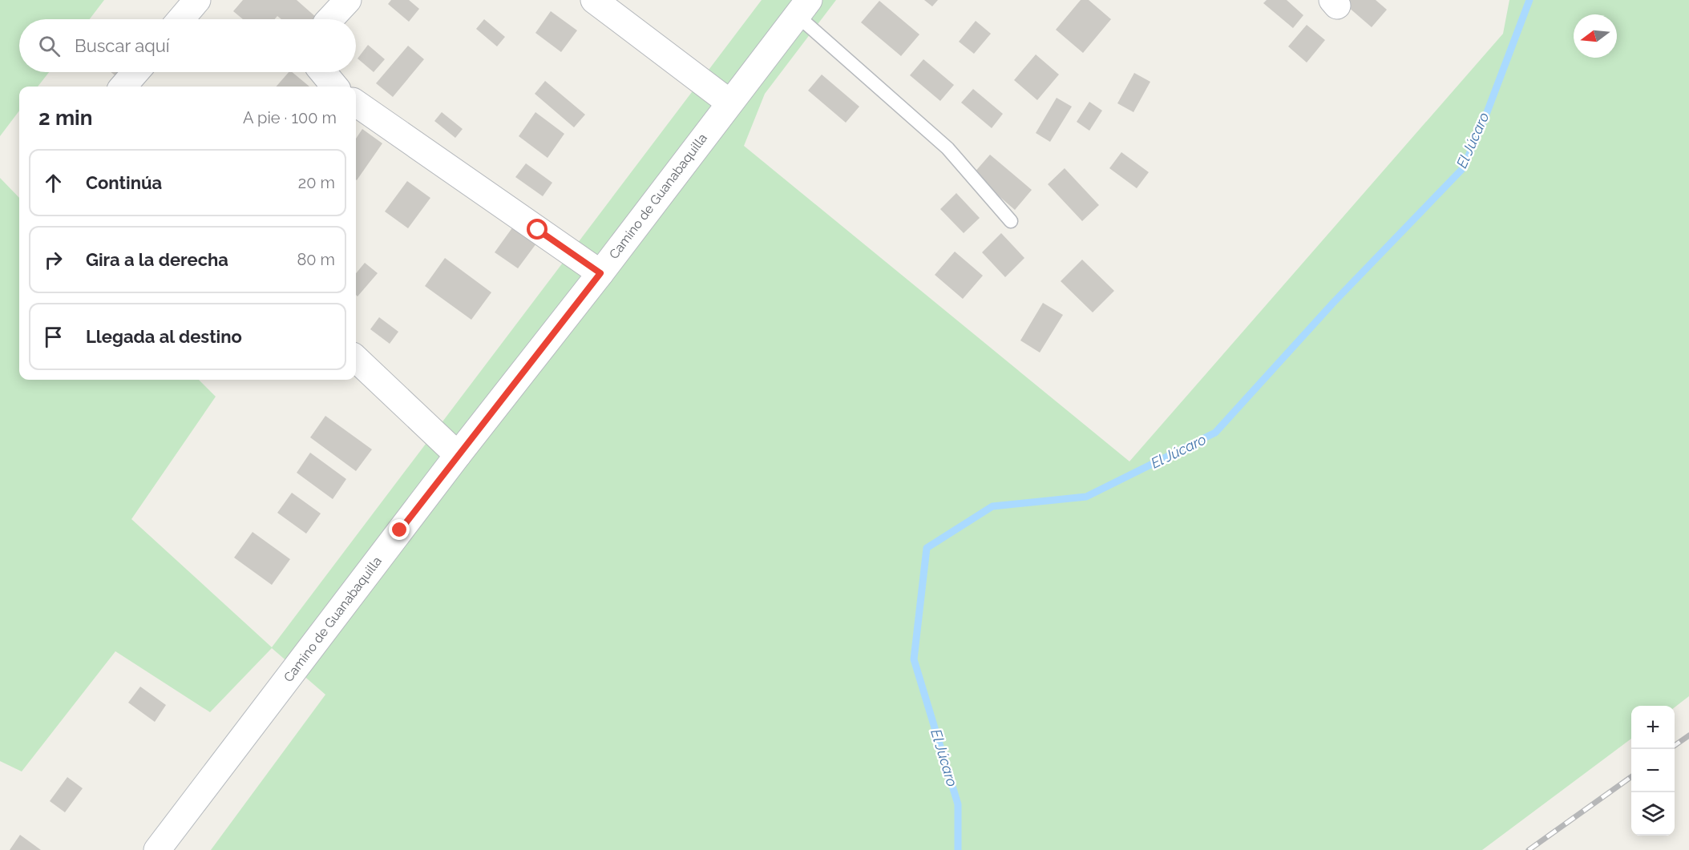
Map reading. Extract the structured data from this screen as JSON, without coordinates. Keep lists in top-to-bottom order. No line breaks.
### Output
{"streets":{"street":["Camino de Guanabaquilla"]},"water":["El Júcaro"],"north":"left","page":{"search":"Buscar aquí","heading":["2 min","A pie · 100 m"],"list":[["Continúa","20 m"],["Gira a la derecha","80 m"],"Llegada al destino"],"map_buttons":["+","−"]}}
